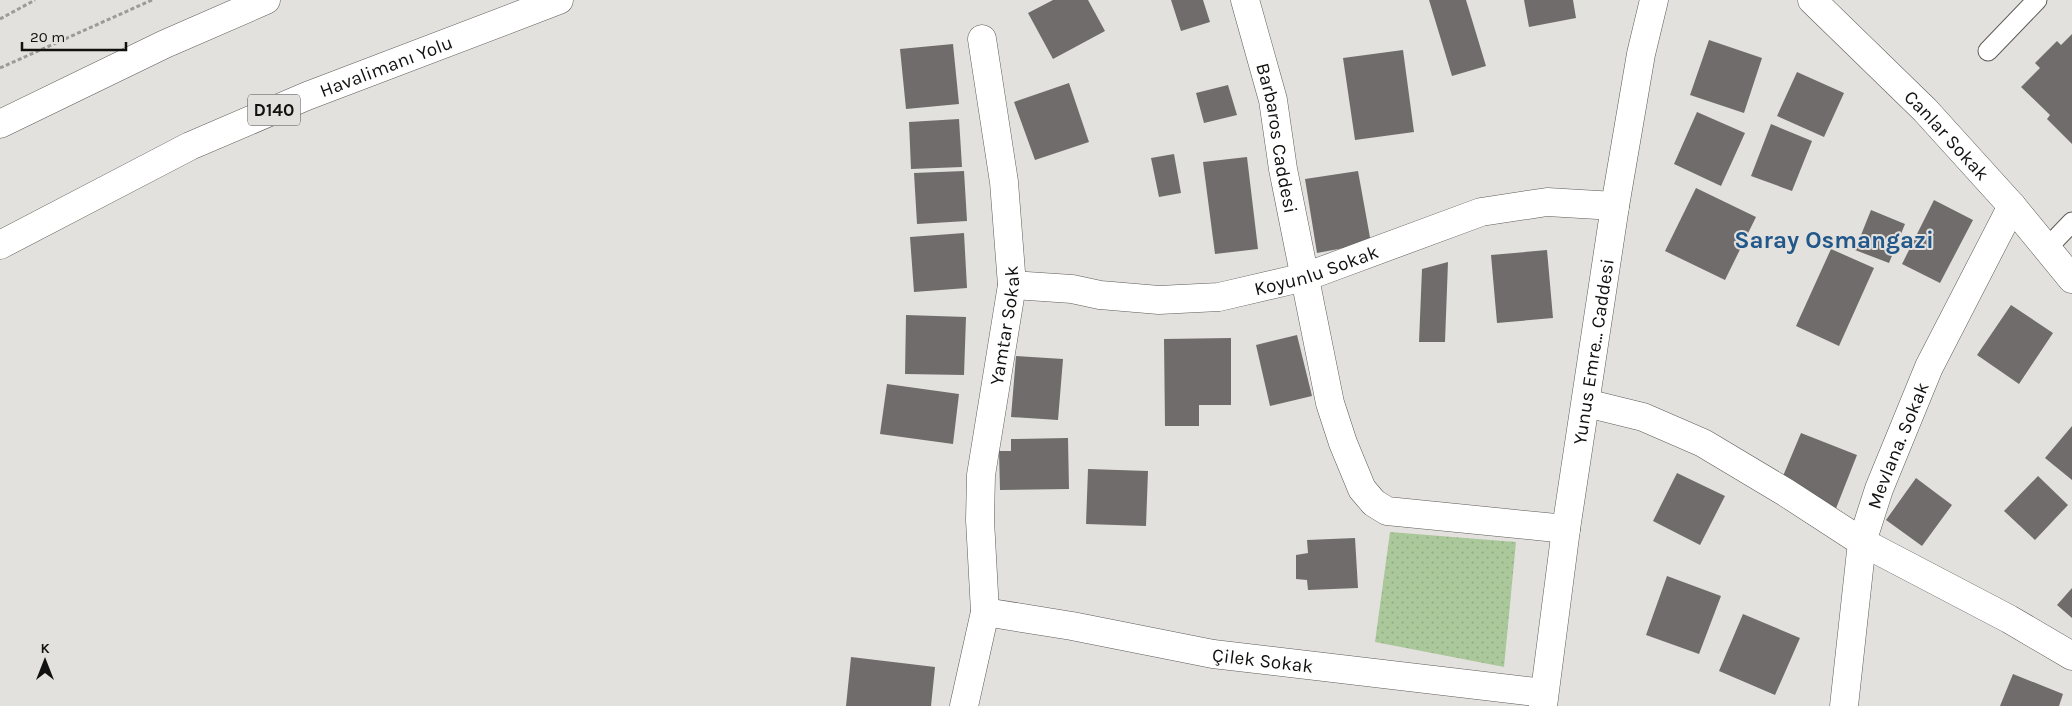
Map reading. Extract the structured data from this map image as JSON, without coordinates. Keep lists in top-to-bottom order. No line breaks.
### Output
{"streets":{"main road":["Havalimanı Yolu","D140","Canlar Sokak","Barbaros Caddesi","Koyunlu Sokak","Yamtar Sokak","Yunus Emre... Caddesi","Mevlana. Sokak","Çilek Sokak"]},"crossings":[["Canlar Sokak","Mevlana. Sokak"],["Barbaros Caddesi","Koyunlu Sokak"],["Barbaros Caddesi","Yunus Emre... Caddesi"],["Koyunlu Sokak","Yamtar Sokak"],["Koyunlu Sokak","Yunus Emre... Caddesi"],["Yamtar Sokak","Çilek Sokak"],["Yunus Emre... Caddesi","Çilek Sokak"]],"districts":["Saray Osmangazi"],"scale_bar":"20 m","north":"top"}
